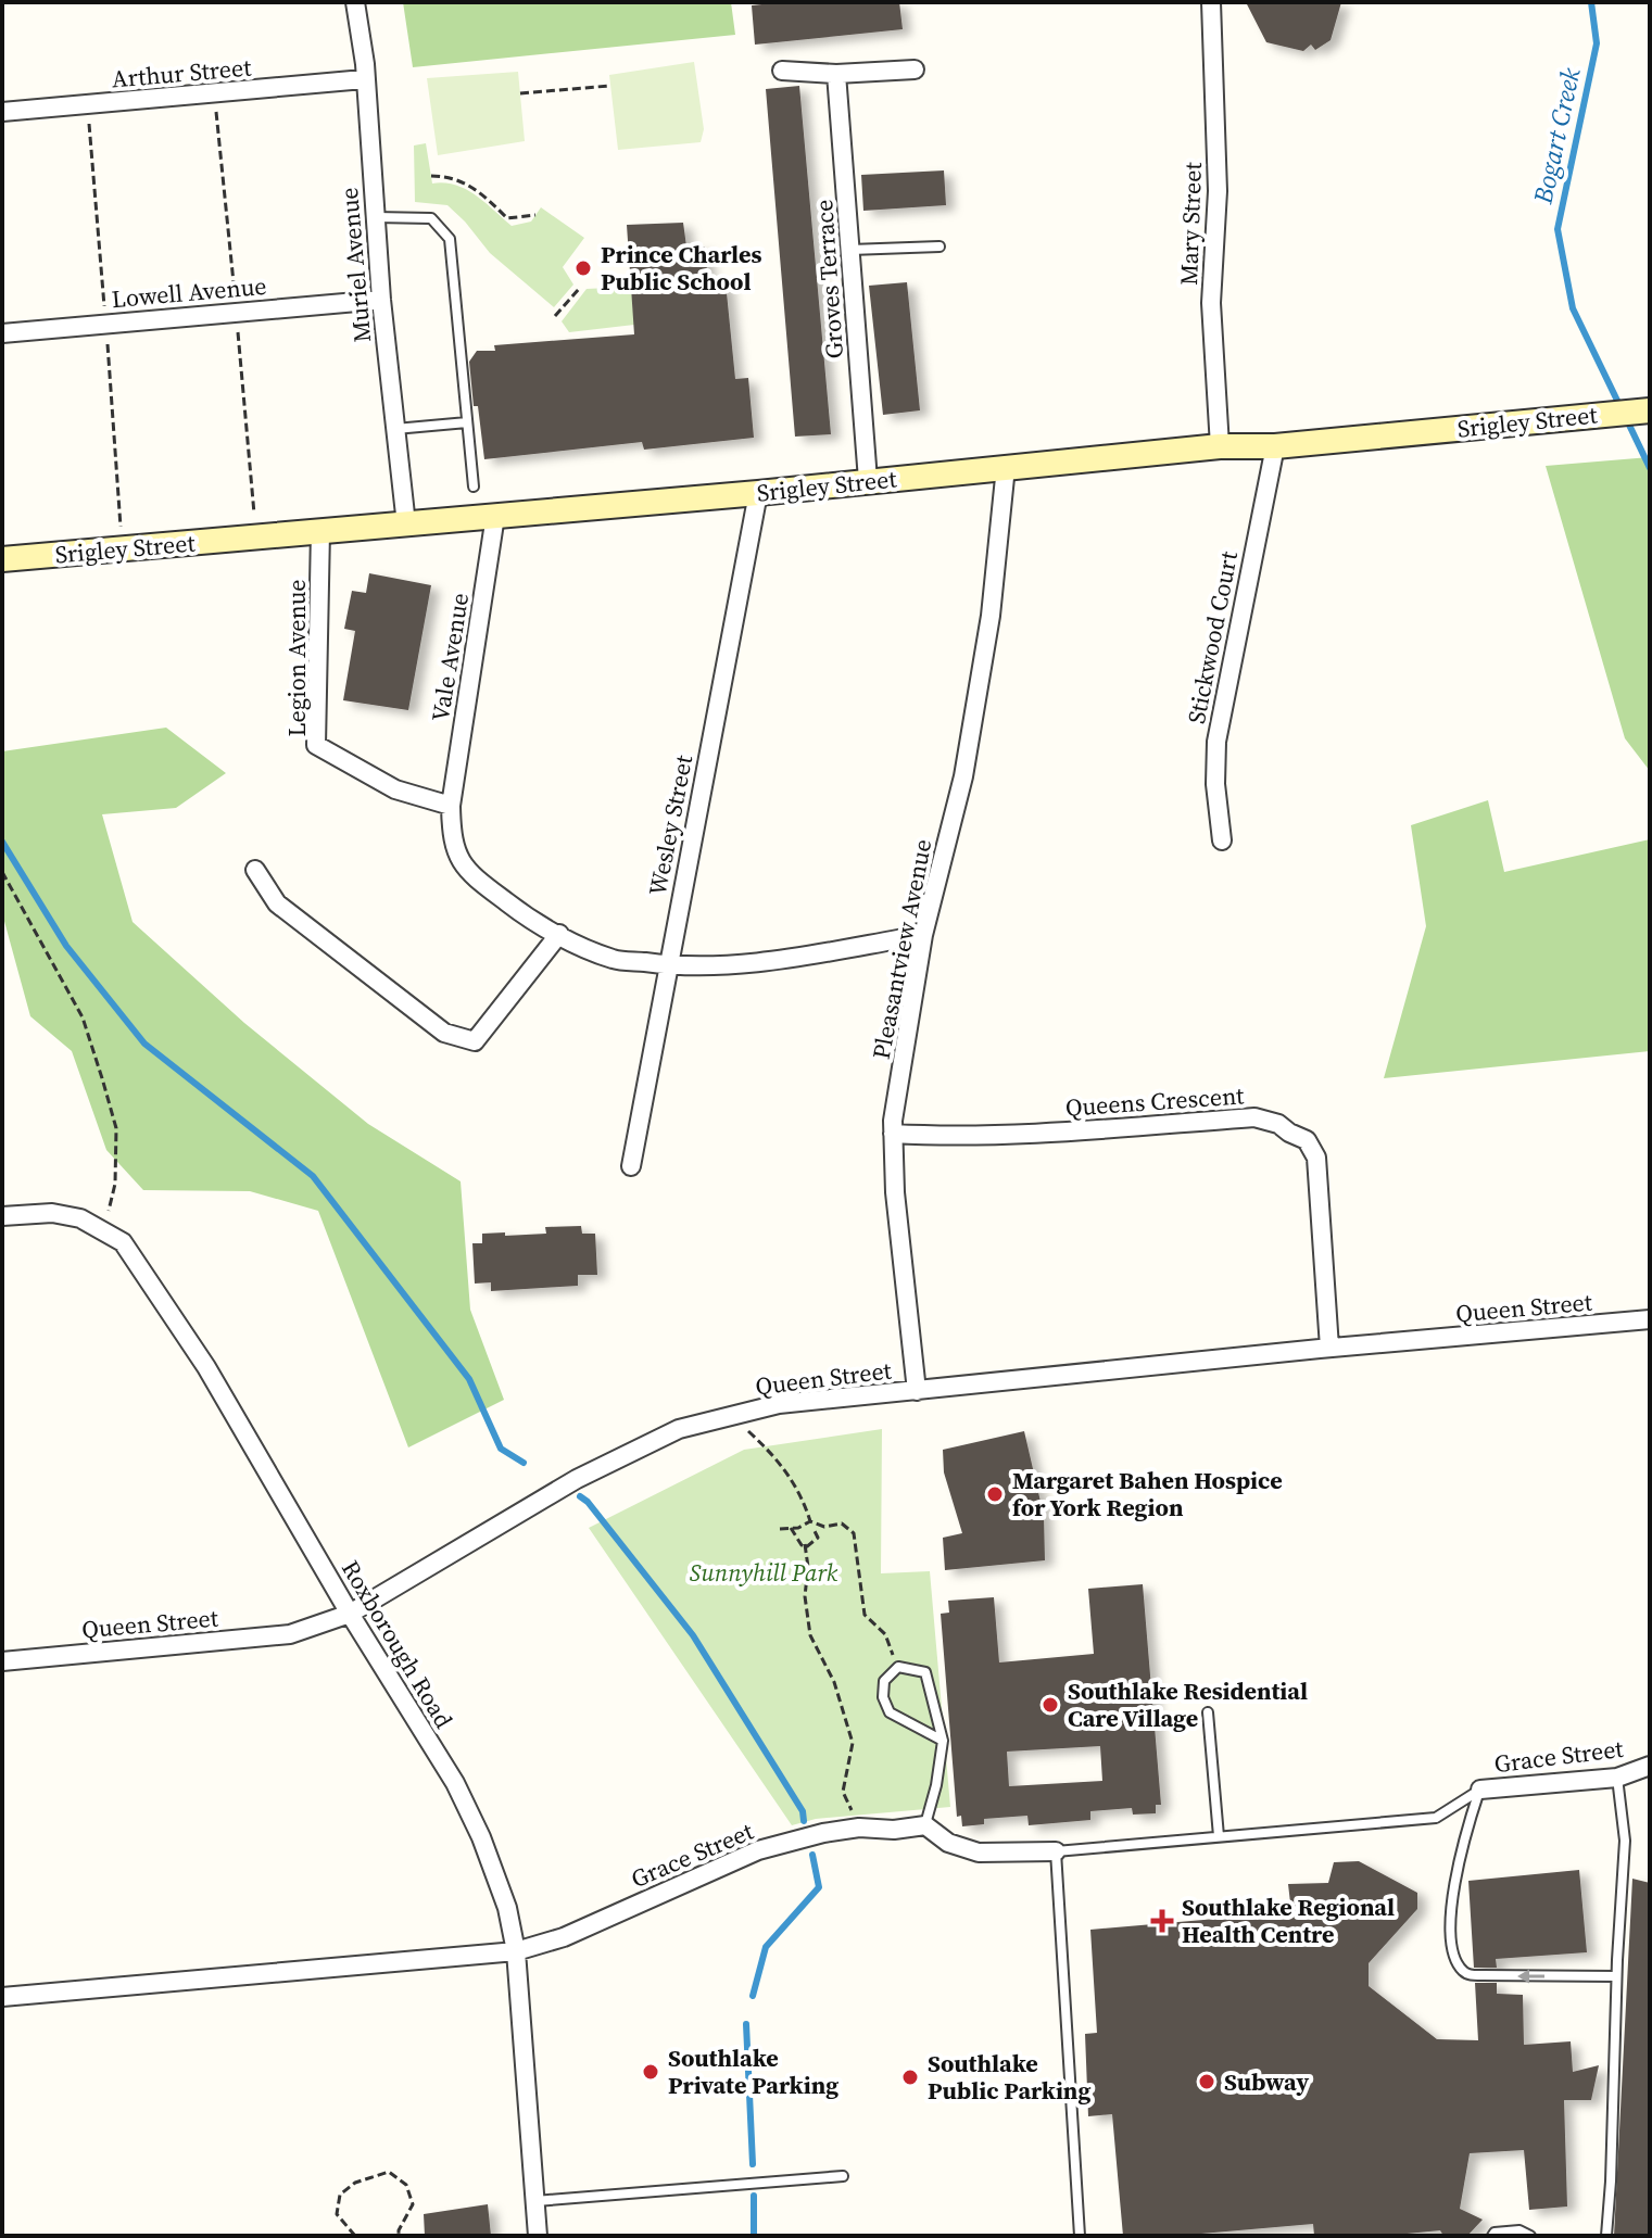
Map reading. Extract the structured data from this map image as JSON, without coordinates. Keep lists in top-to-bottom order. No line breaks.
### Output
{"streets":{"street":["Arthur Street","Mary Street","Muriel Avenue","Groves Terrace","Lowell Avenue","Srigley Street","Stickwood Court","Vale Avenue","Legion Avenue","Wesley Street","Pleasantview Avenue","Queens Crescent","Queen Street","Roxborough Road","Grace Street"]},"crossings":[["Arthur Street","Muriel Avenue"],["Mary Street","Srigley Street"],["Muriel Avenue","Lowell Avenue"],["Muriel Avenue","Srigley Street"],["Groves Terrace","Srigley Street"],["Srigley Street","Stickwood Court"],["Srigley Street","Vale Avenue"],["Srigley Street","Legion Avenue"],["Srigley Street","Wesley Street"],["Srigley Street","Pleasantview Avenue"],["Vale Avenue","Legion Avenue"],["Vale Avenue","Wesley Street"],["Vale Avenue","Pleasantview Avenue"],["Pleasantview Avenue","Queens Crescent"],["Pleasantview Avenue","Queen Street"],["Queens Crescent","Queen Street"],["Queen Street","Roxborough Road"],["Roxborough Road","Grace Street"]],"water":["Bogart Creek"],"parks":["Sunnyhill Park"],"places":{"other":["Prince Charles Public School","Margaret Bahen Hospice for York Region","Southlake Residential Care Village","Southlake Private Parking","Southlake Public Parking","Subway"],"health":["Southlake Regional Health Centre"]}}
